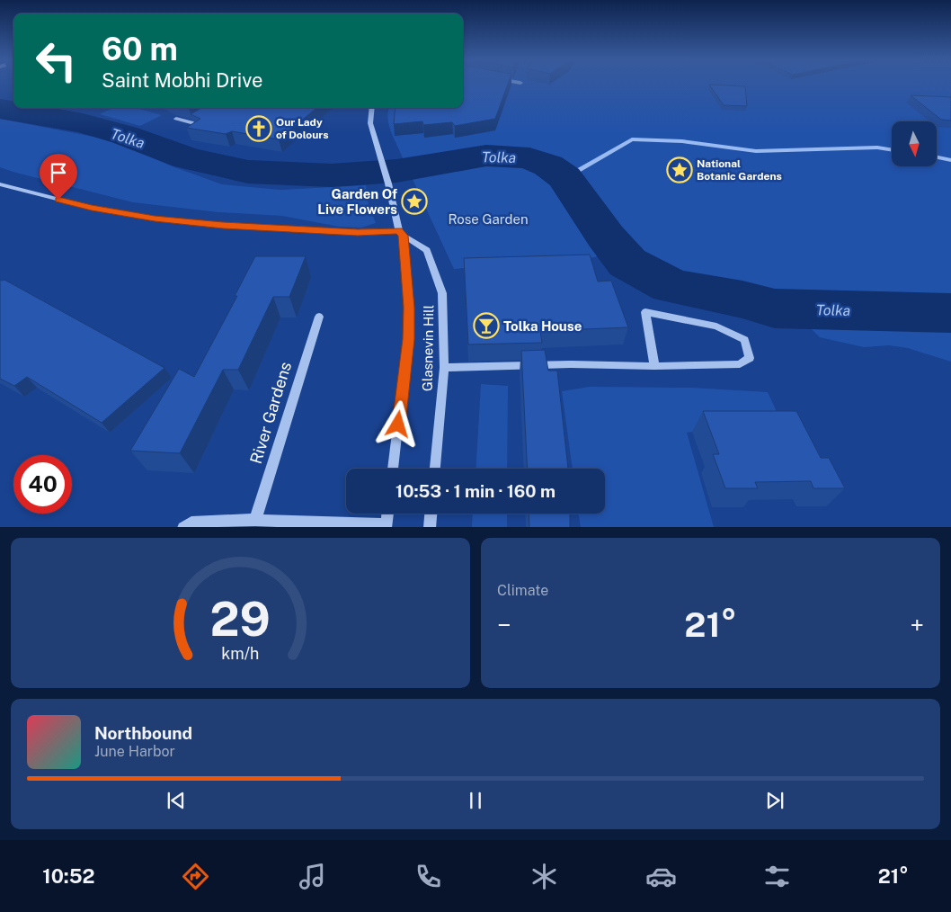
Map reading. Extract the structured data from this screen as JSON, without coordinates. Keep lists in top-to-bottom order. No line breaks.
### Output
{"streets":{"street":["Glasnevin Hill","River Gardens"]},"water":["Tolka"],"parks":["Rose Garden"],"places":{"church":["Our Lady of Dolours"],"place":["National Botanic Gardens","Garden Of Live Flowers"],"bar":["Tolka House"]},"north":"bottom","page":{"turn":["60 m","Saint Mobhi Drive"],"limit":"40","trip":"10:53 · 1 min · 160 m","tile":"Climate","heat":["−","21°","+"],"song":["Northbound","June Harbor"],"tabs":["10:52","21°"],"gauge":["29","km/h"]}}
